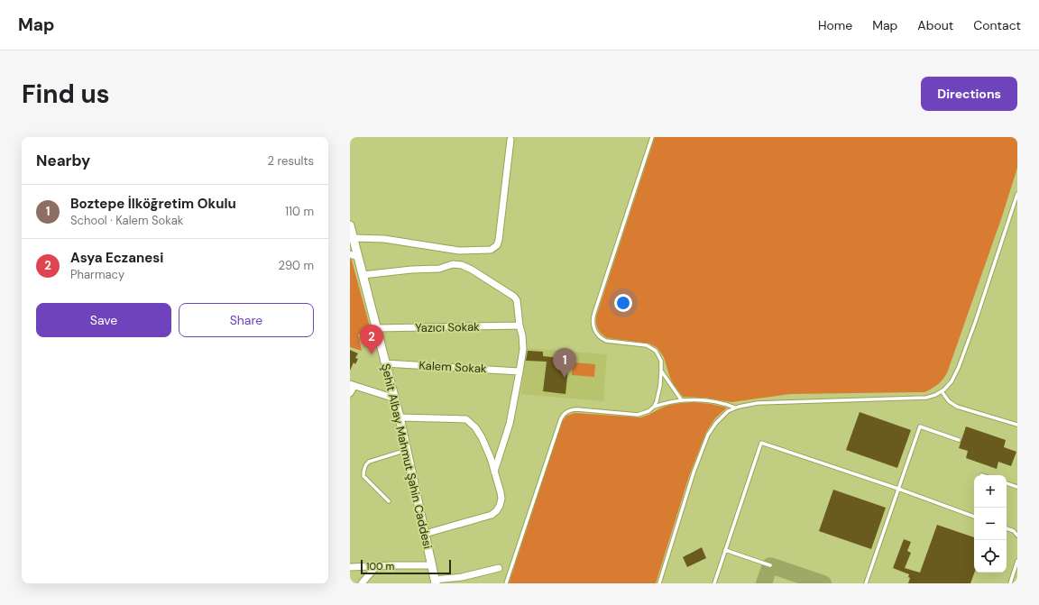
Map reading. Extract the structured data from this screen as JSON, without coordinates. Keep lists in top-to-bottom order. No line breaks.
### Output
{"streets":{"street":["Yazıcı Sokak","Kalem Sokak","Şehit Albay Mahmut Şahin Caddesi"]},"crossings":[["Yazıcı Sokak","Şehit Albay Mahmut Şahin Caddesi"],["Kalem Sokak","Şehit Albay Mahmut Şahin Caddesi"]],"scale_bar":"100 m","page":{"header":"Map","nav":["Home","Map","About","Contact"],"buttons":["Directions",["Save","Share"]],"title":"Find us","heading":["Nearby","2 results"],"list":[{"mark":"1","name":"Boztepe İlköğretim Okulu","note":"School · Kalem Sokak","value":"110 m"},{"mark":"2","name":"Asya Eczanesi","note":"Pharmacy","value":"290 m"}],"pins":["2","1"],"map_buttons":["+","−"],"scale":"100 m"}}
